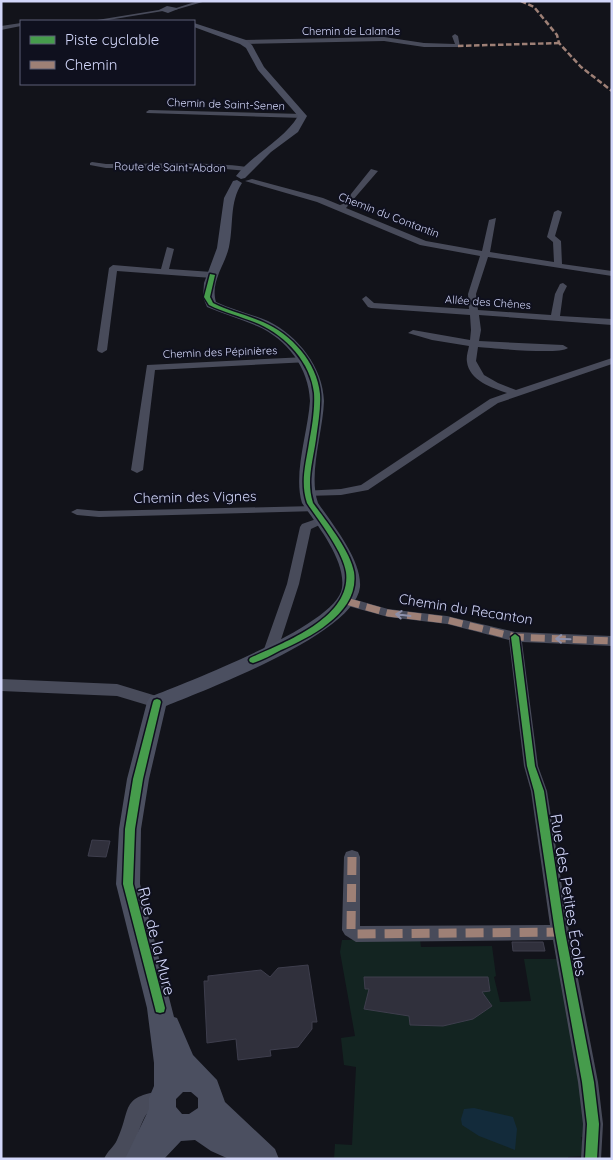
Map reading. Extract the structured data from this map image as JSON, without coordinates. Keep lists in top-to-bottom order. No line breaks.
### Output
{"streets":{"main road":["Route de Saint-Abdon","Rue de la Mure"],"street":["Chemin de Lalande","Chemin de Saint-Senen","Chemin du Contantin","Allée des Chênes","Chemin des Pépinières","Chemin des Vignes","Chemin du Recanton","Rue des Petites Écoles"]},"crossings":[["Chemin de Saint-Senen","Route de Saint-Abdon"],["Route de Saint-Abdon","Chemin du Contantin"],["Route de Saint-Abdon","Chemin des Pépinières"],["Chemin du Recanton","Rue des Petites Écoles"]],"one_way":["Chemin du Recanton"],"legend":["Piste cyclable","Chemin"]}
